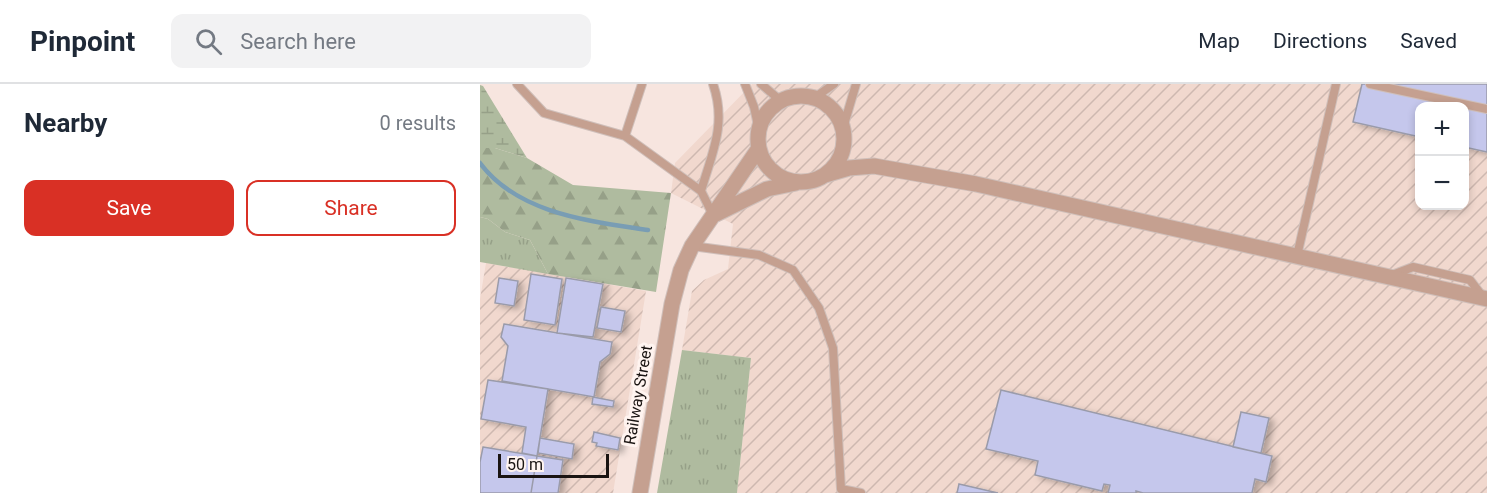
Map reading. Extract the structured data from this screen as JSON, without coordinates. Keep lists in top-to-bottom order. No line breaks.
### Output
{"streets":{"street":["Railway Street"]},"scale_bar":"50 m","page":{"header":"Pinpoint","search":"Search here","nav":["Map","Directions","Saved"],"heading":["Nearby","0 results"],"map_buttons":["+","−"],"buttons":["Save","Share"],"scale":"50 m"}}
